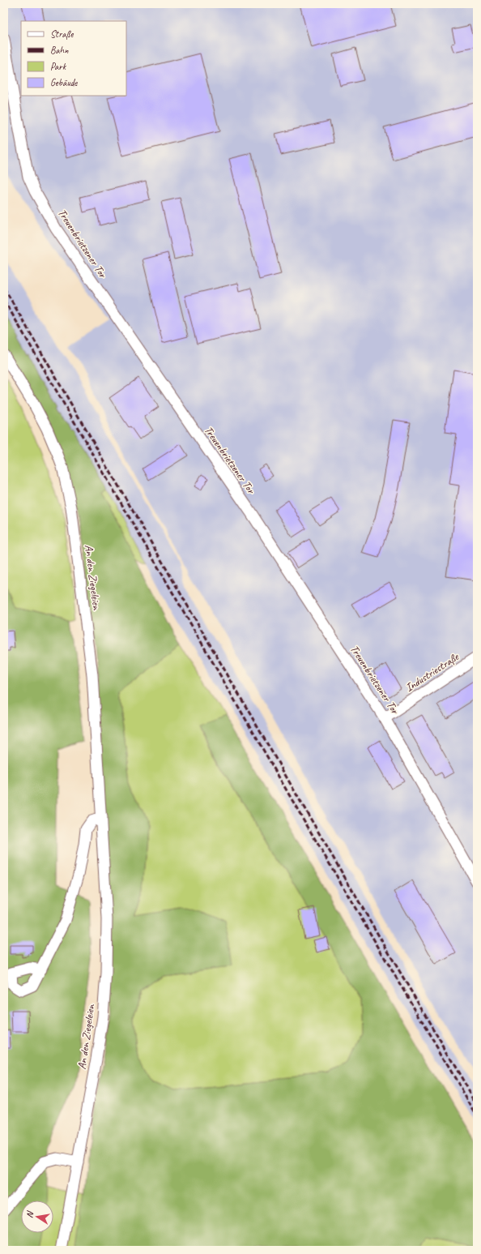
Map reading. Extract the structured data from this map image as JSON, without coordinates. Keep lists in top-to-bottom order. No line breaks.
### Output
{"streets":{"street":["Treuenbrietzener Tor","An den Ziegeleien","Industriestraße"]},"crossings":[["Treuenbrietzener Tor","Industriestraße"]],"legend":["Straße","Bahn","Park","Gebäude"],"north":"left"}
